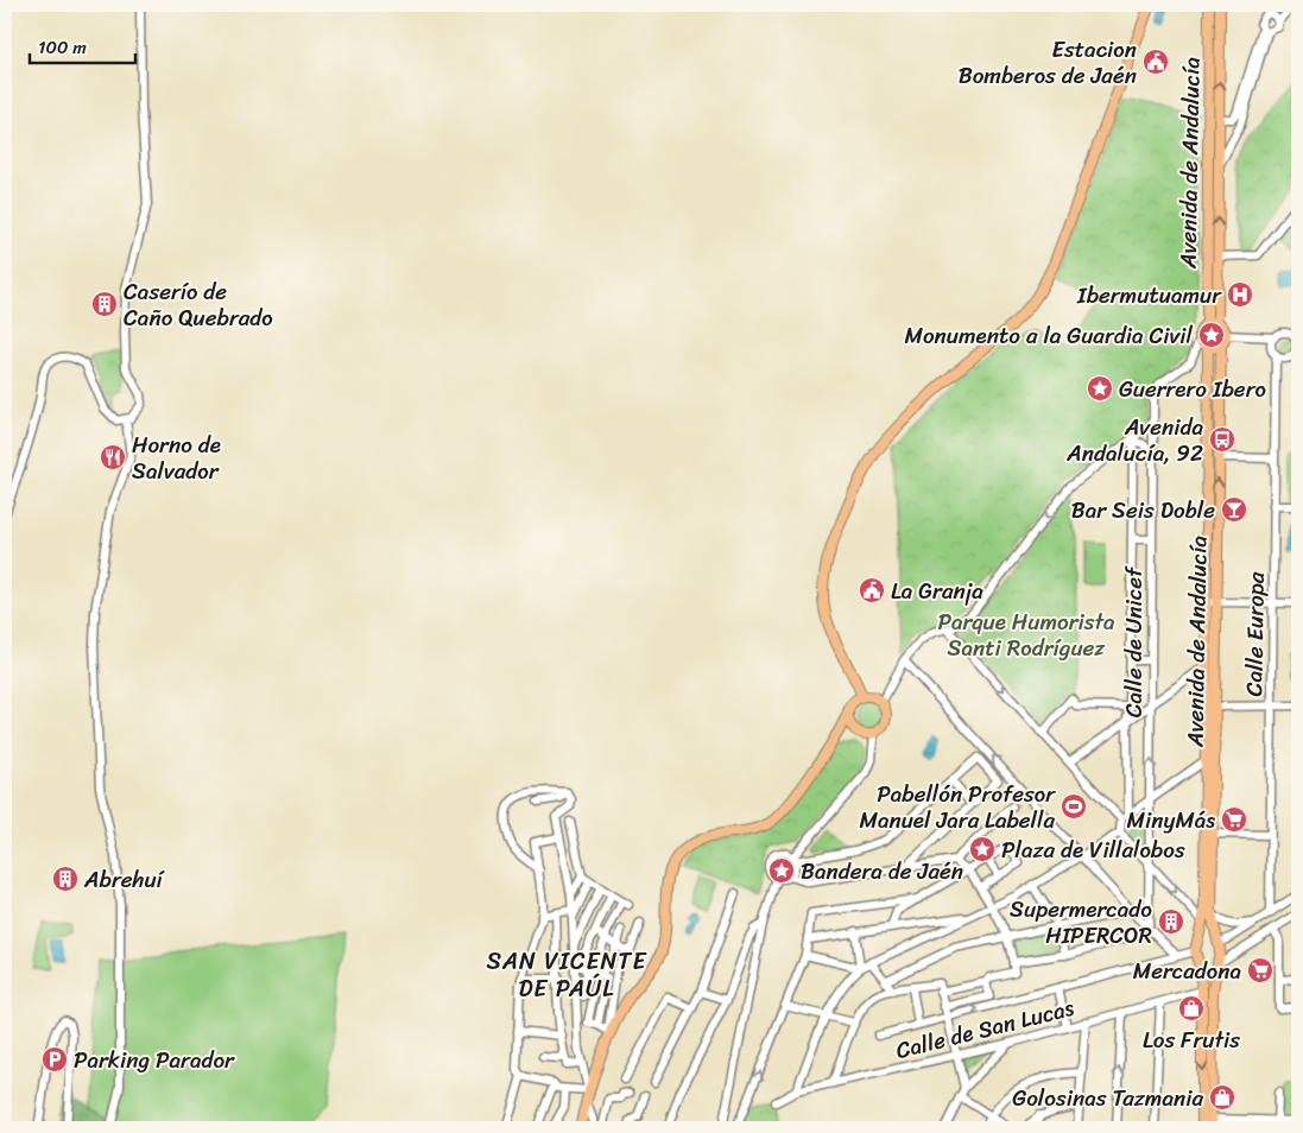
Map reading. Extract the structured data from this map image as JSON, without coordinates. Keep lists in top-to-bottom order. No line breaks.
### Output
{"streets":{"main road":["Avenida de Andalucía"],"street":["Calle Europa","Calle de Unicef","Calle de San Lucas"]},"crossings":[["Avenida de Andalucía","Calle de Unicef"]],"districts":["SAN VICENTE DE PAÚL"],"parks":["Parque Humorista Santi Rodríguez"],"places":{"public building":["Estacion Bomberos de Jaén","La Granja"],"hospital":["Ibermutuamur"],"building":["Caserío de Caño Quebrado","Abrehuí","Supermercado HIPERCOR"],"place":["Monumento a la Guardia Civil","Guerrero Ibero","Plaza de Villalobos","Bandera de Jaén"],"bus stop":["Avenida Andalucía, 92"],"restaurant":["Horno de Salvador"],"bar":["Bar Seis Doble"],"sports":["Pabellón Profesor Manuel Jara Labella"],"supermarket":["MinyMás","Mercadona"],"shop":["Los Frutis","Golosinas Tazmania"],"parking":["Parking Parador"]},"scale_bar":"100 m"}
